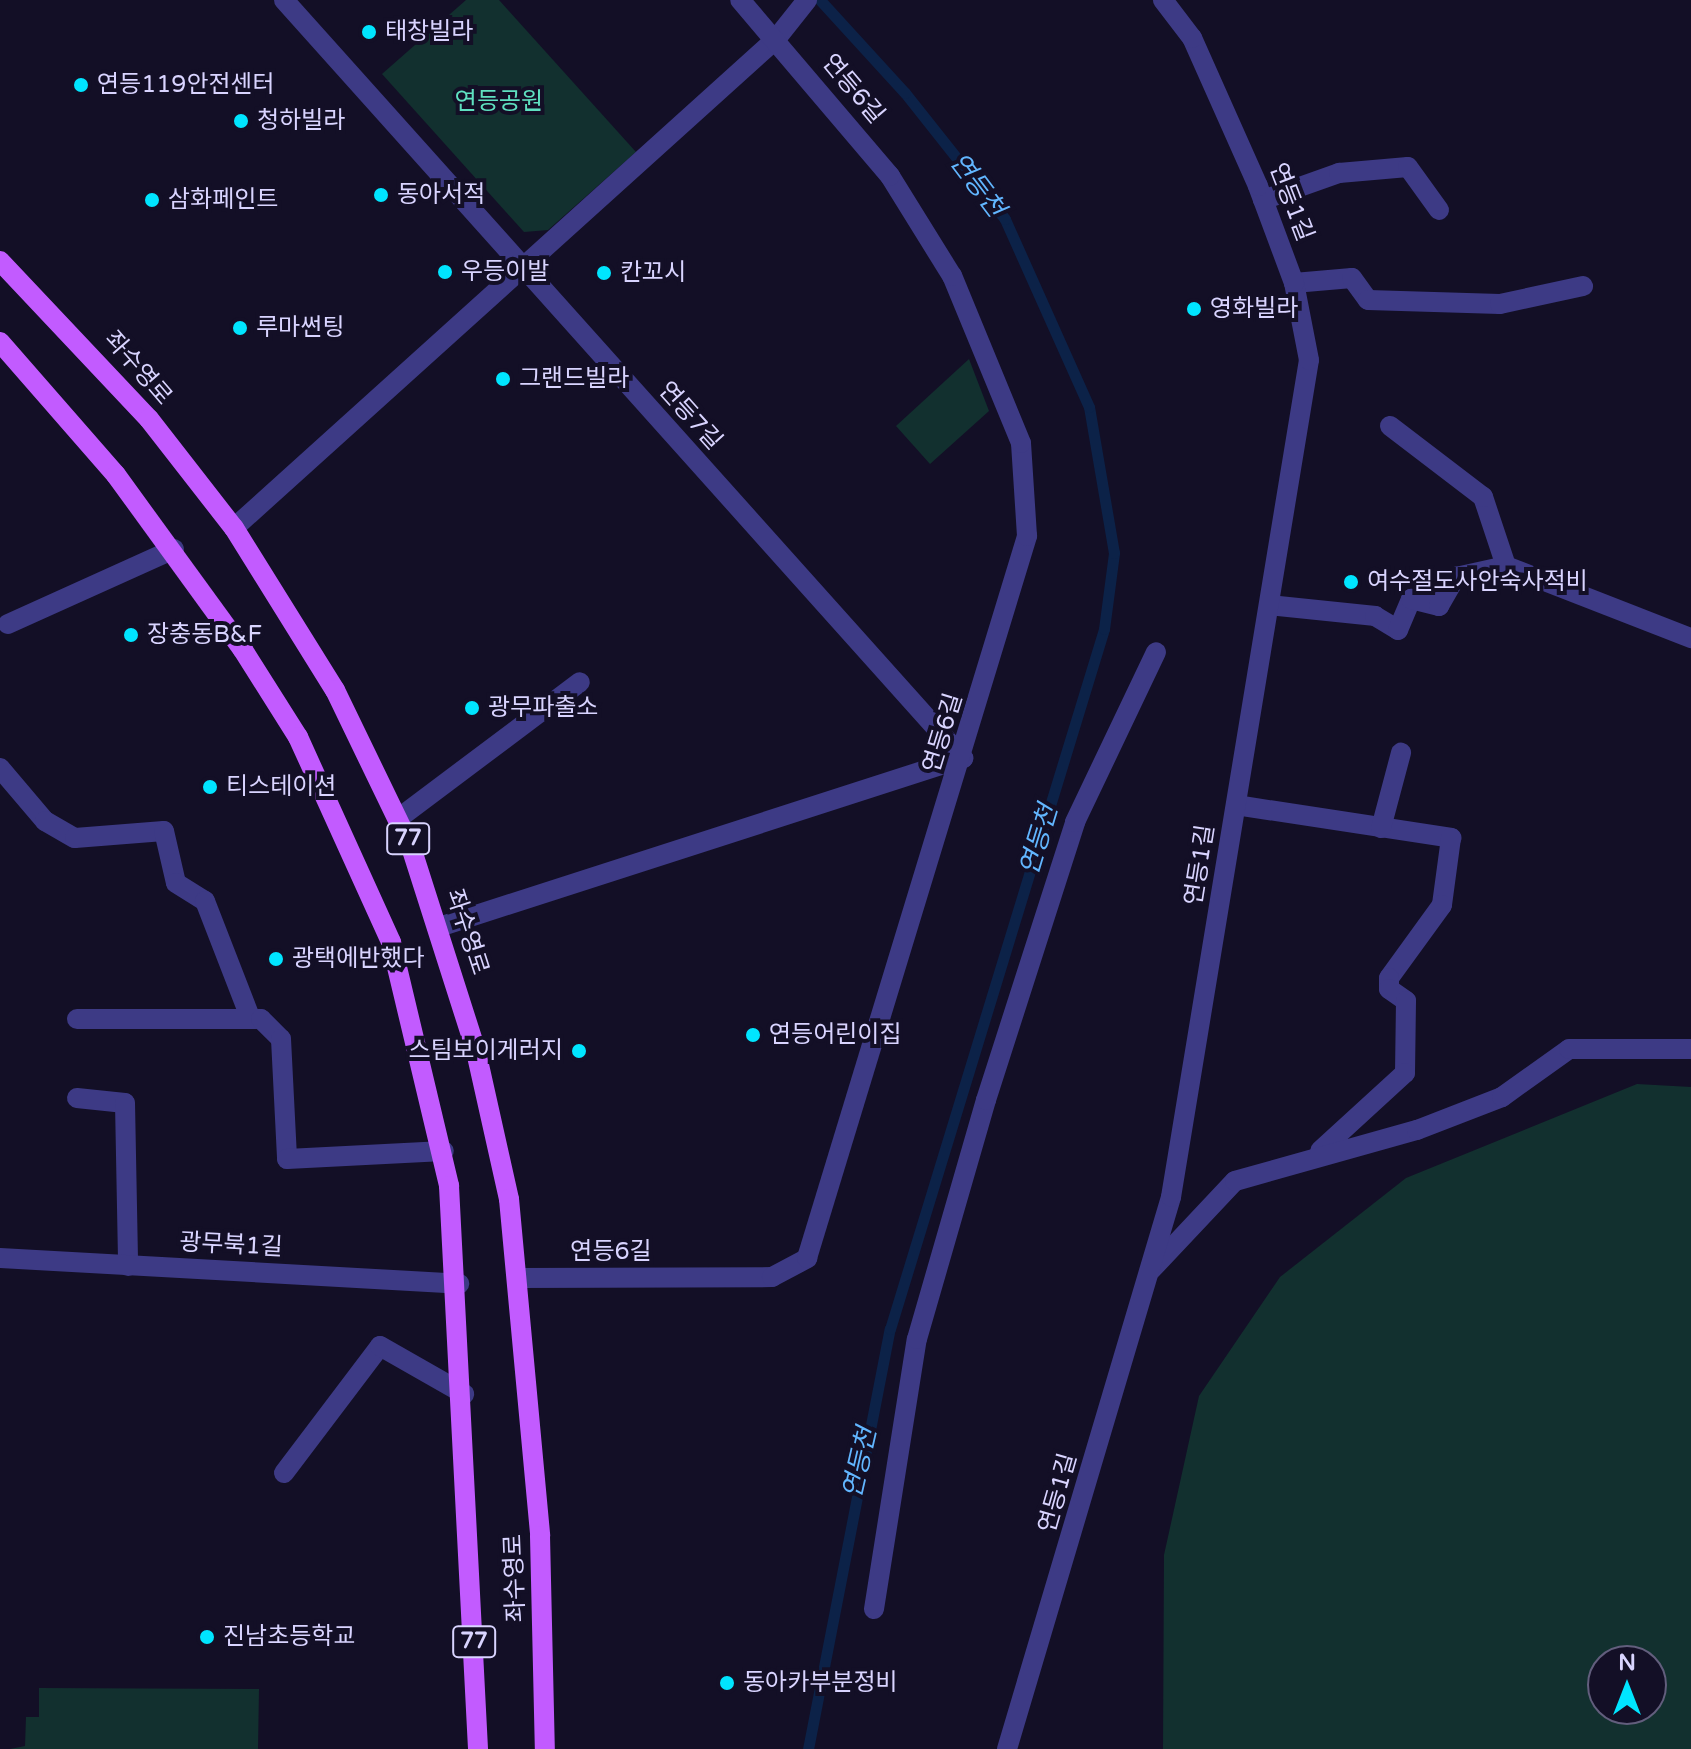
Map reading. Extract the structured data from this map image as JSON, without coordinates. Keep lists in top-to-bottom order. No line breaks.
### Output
{"streets":{"main road":["좌수영로","77"],"street":["연등6길","연등1길","연등7길","광무북1길"]},"crossings":[["연등6길","좌수영로"],["연등6길","연등7길"],["좌수영로","광무북1길"]],"water":["연등천"],"parks":["연등공원"],"places":["태창빌라","연등119안전센터","청하빌라","동아서적","삼화페인트","우등이발","칸꼬시","영화빌라","루마썬팅","그랜드빌라","여수절도사안숙사적비","장충동B&F","광무파출소","티스테이션","광택에반했다","연등어린이집","스팀보이게러지","진남초등학교","동아카부분정비"],"north":"top"}
